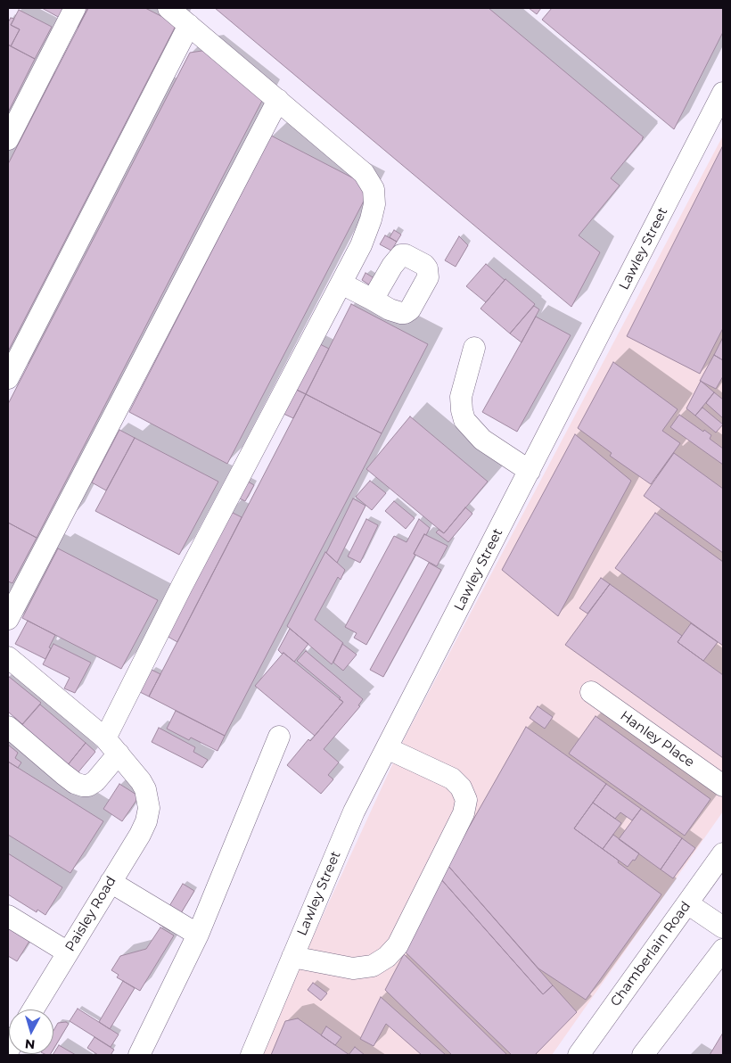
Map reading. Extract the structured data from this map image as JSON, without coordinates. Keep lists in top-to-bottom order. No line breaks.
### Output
{"streets":{"street":["Lawley Street","Hanley Place","Paisley Road","Chamberlain Road"]},"north":"bottom"}
